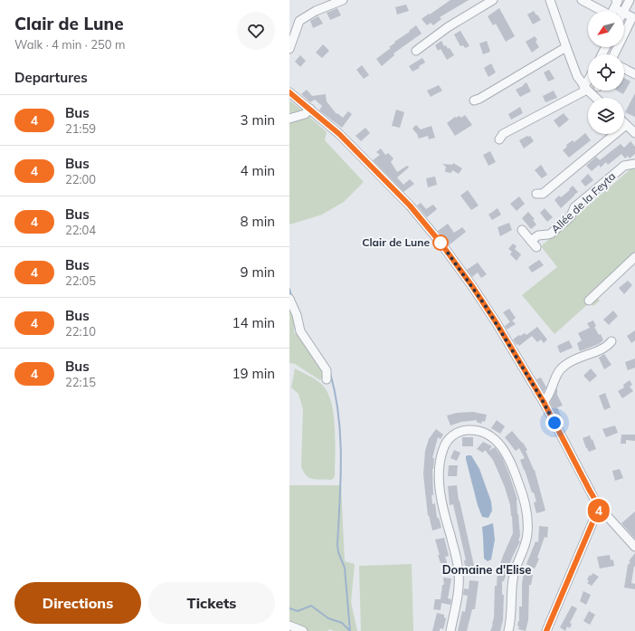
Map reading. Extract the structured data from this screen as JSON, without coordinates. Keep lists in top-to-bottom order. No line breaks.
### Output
{"streets":{"street":["Allée de la Feyta"]},"districts":["Domaine d'Elise"],"places":["Clair de Lune"],"lines":["bus line 4"],"north":"bottom left","page":{"heading":[["Clair de Lune","Walk · 4 min · 250 m"],"Departures"],"on_map":"4","list":[{"mark":"4","name":"Bus","note":"21:59","value":"3 min"},{"mark":"4","name":"Bus","note":"22:00","value":"4 min"},{"mark":"4","name":"Bus","note":"22:04","value":"8 min"},{"mark":"4","name":"Bus","note":"22:05","value":"9 min"},{"mark":"4","name":"Bus","note":"22:10","value":"14 min"},{"mark":"4","name":"Bus","note":"22:15","value":"19 min"}],"buttons":["Directions","Tickets"]}}
